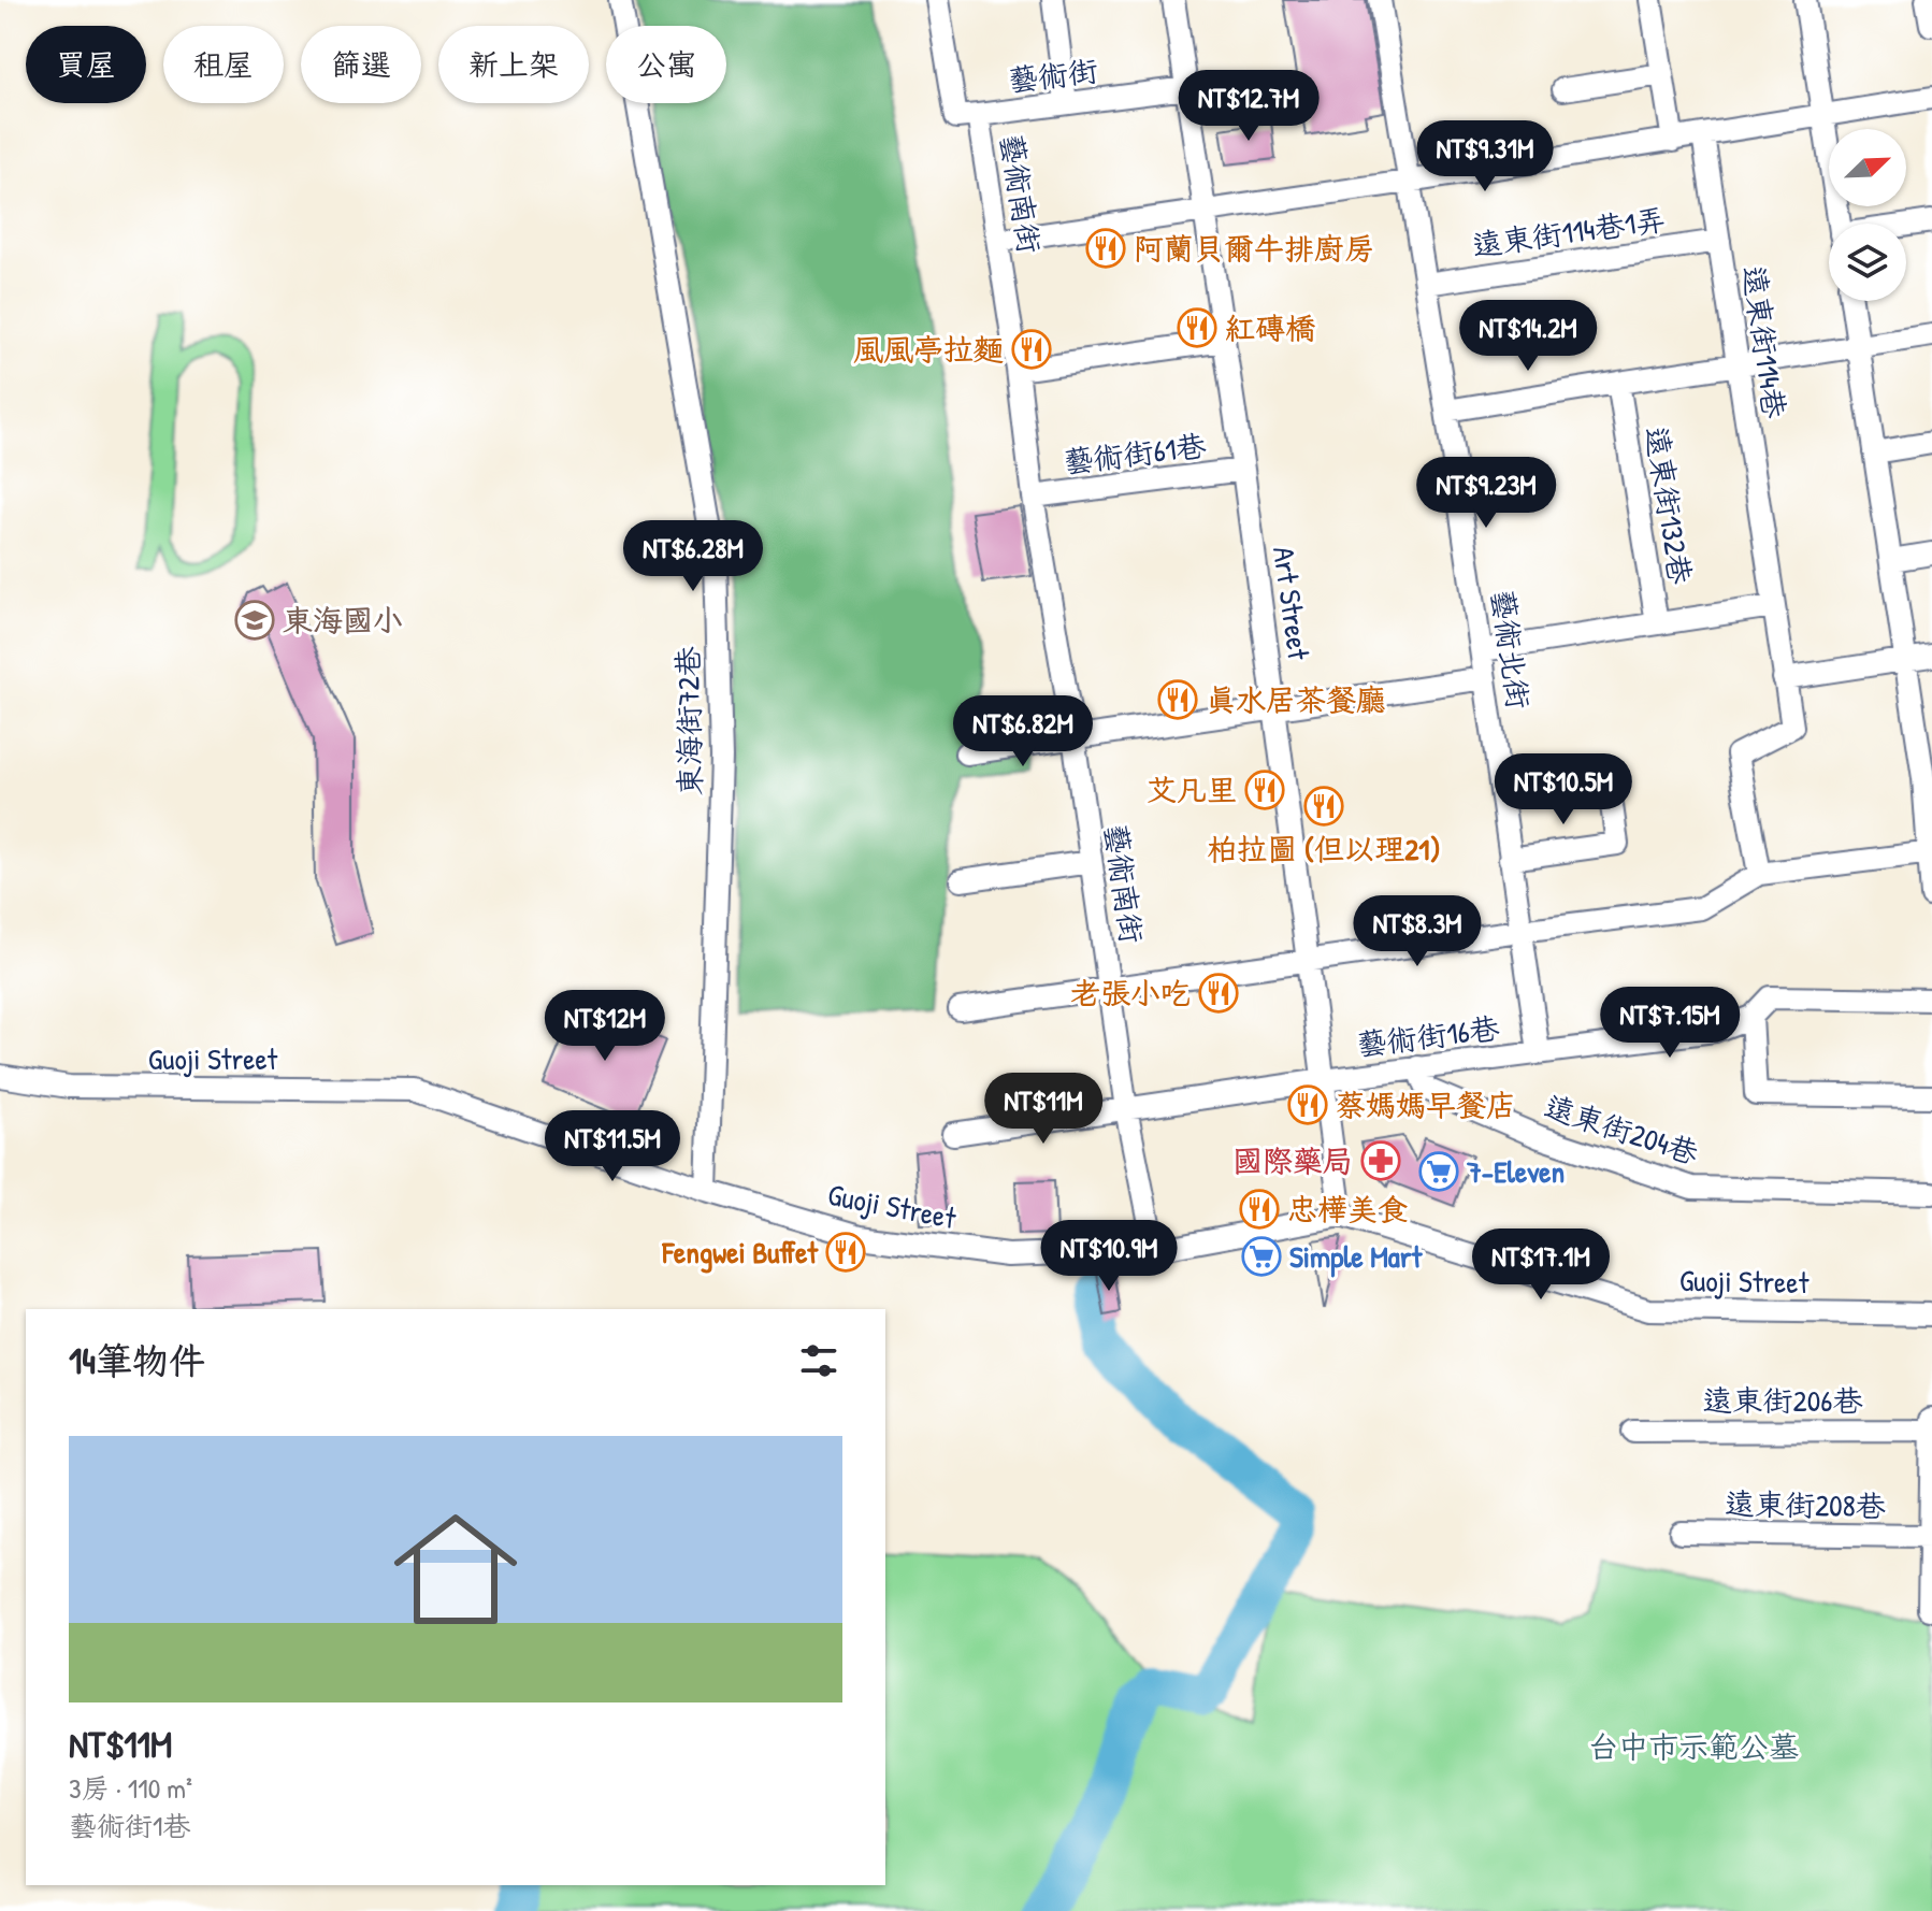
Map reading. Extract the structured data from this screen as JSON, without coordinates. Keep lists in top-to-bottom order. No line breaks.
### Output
{"streets":{"street":["藝術街","藝術南街","遠東街114巷1弄","遠東街114巷","藝術街61巷","遠東街132巷","Art Street","藝術北街","東海街72巷","藝術街16巷","Guoji Street","遠東街204巷","遠東街206巷","遠東街208巷"]},"crossings":[["藝術街","藝術南街"],["藝術街","Art Street"],["藝術南街","藝術街61巷"],["藝術南街","藝術街16巷"],["藝術南街","Guoji Street"],["遠東街114巷1弄","遠東街114巷"],["遠東街114巷1弄","藝術北街"],["藝術街61巷","Art Street"],["Art Street","藝術街16巷"],["Art Street","Guoji Street"],["藝術北街","藝術街16巷"],["東海街72巷","Guoji Street"],["藝術街16巷","遠東街204巷"]],"parks":["台中市示範公墓"],"places":{"restaurant":["阿蘭貝爾牛排廚房","紅磚橋","風風亭拉麵","真水居茶餐廳","艾凡里","柏拉圖 (但以理21)","老張小吃","蔡媽媽早餐店","忠樺美食","Fengwei Buffet"],"school or university":["東海國小"],"pharmacy":["國際藥局"],"supermarket":["7-Eleven","Simple Mart"]},"north":"top right","page":{"chip":["買屋","租屋","篩選","新上架","公寓"],"price":["NT$12.7M","NT$9.31M","NT$14.2M","NT$9.23M","NT$6.28M","NT$6.82M","NT$10.5M","NT$8.3M","NT$7.15M","NT$12M","NT$11M","NT$11.5M","NT$10.9M","NT$17.1M"],"heading":"14筆物件","list":[{"name":"NT$11M","note":"3房 · 110 m² · 藝術街1巷"}]}}
